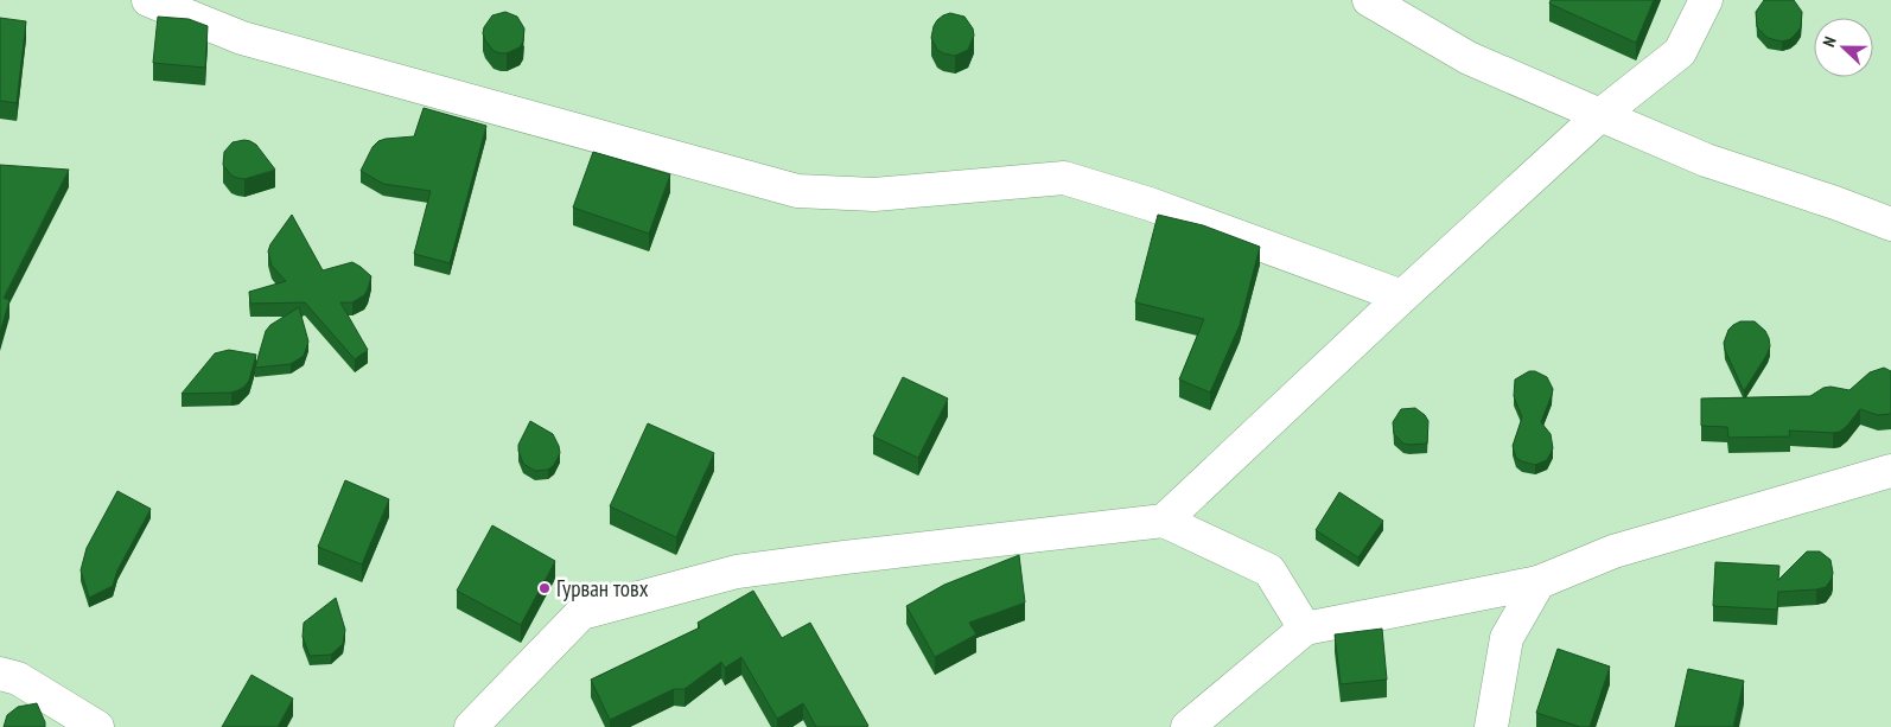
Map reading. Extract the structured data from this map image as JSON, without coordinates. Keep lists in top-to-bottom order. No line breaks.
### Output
{"places":["Гурван товх"],"north":"left"}
